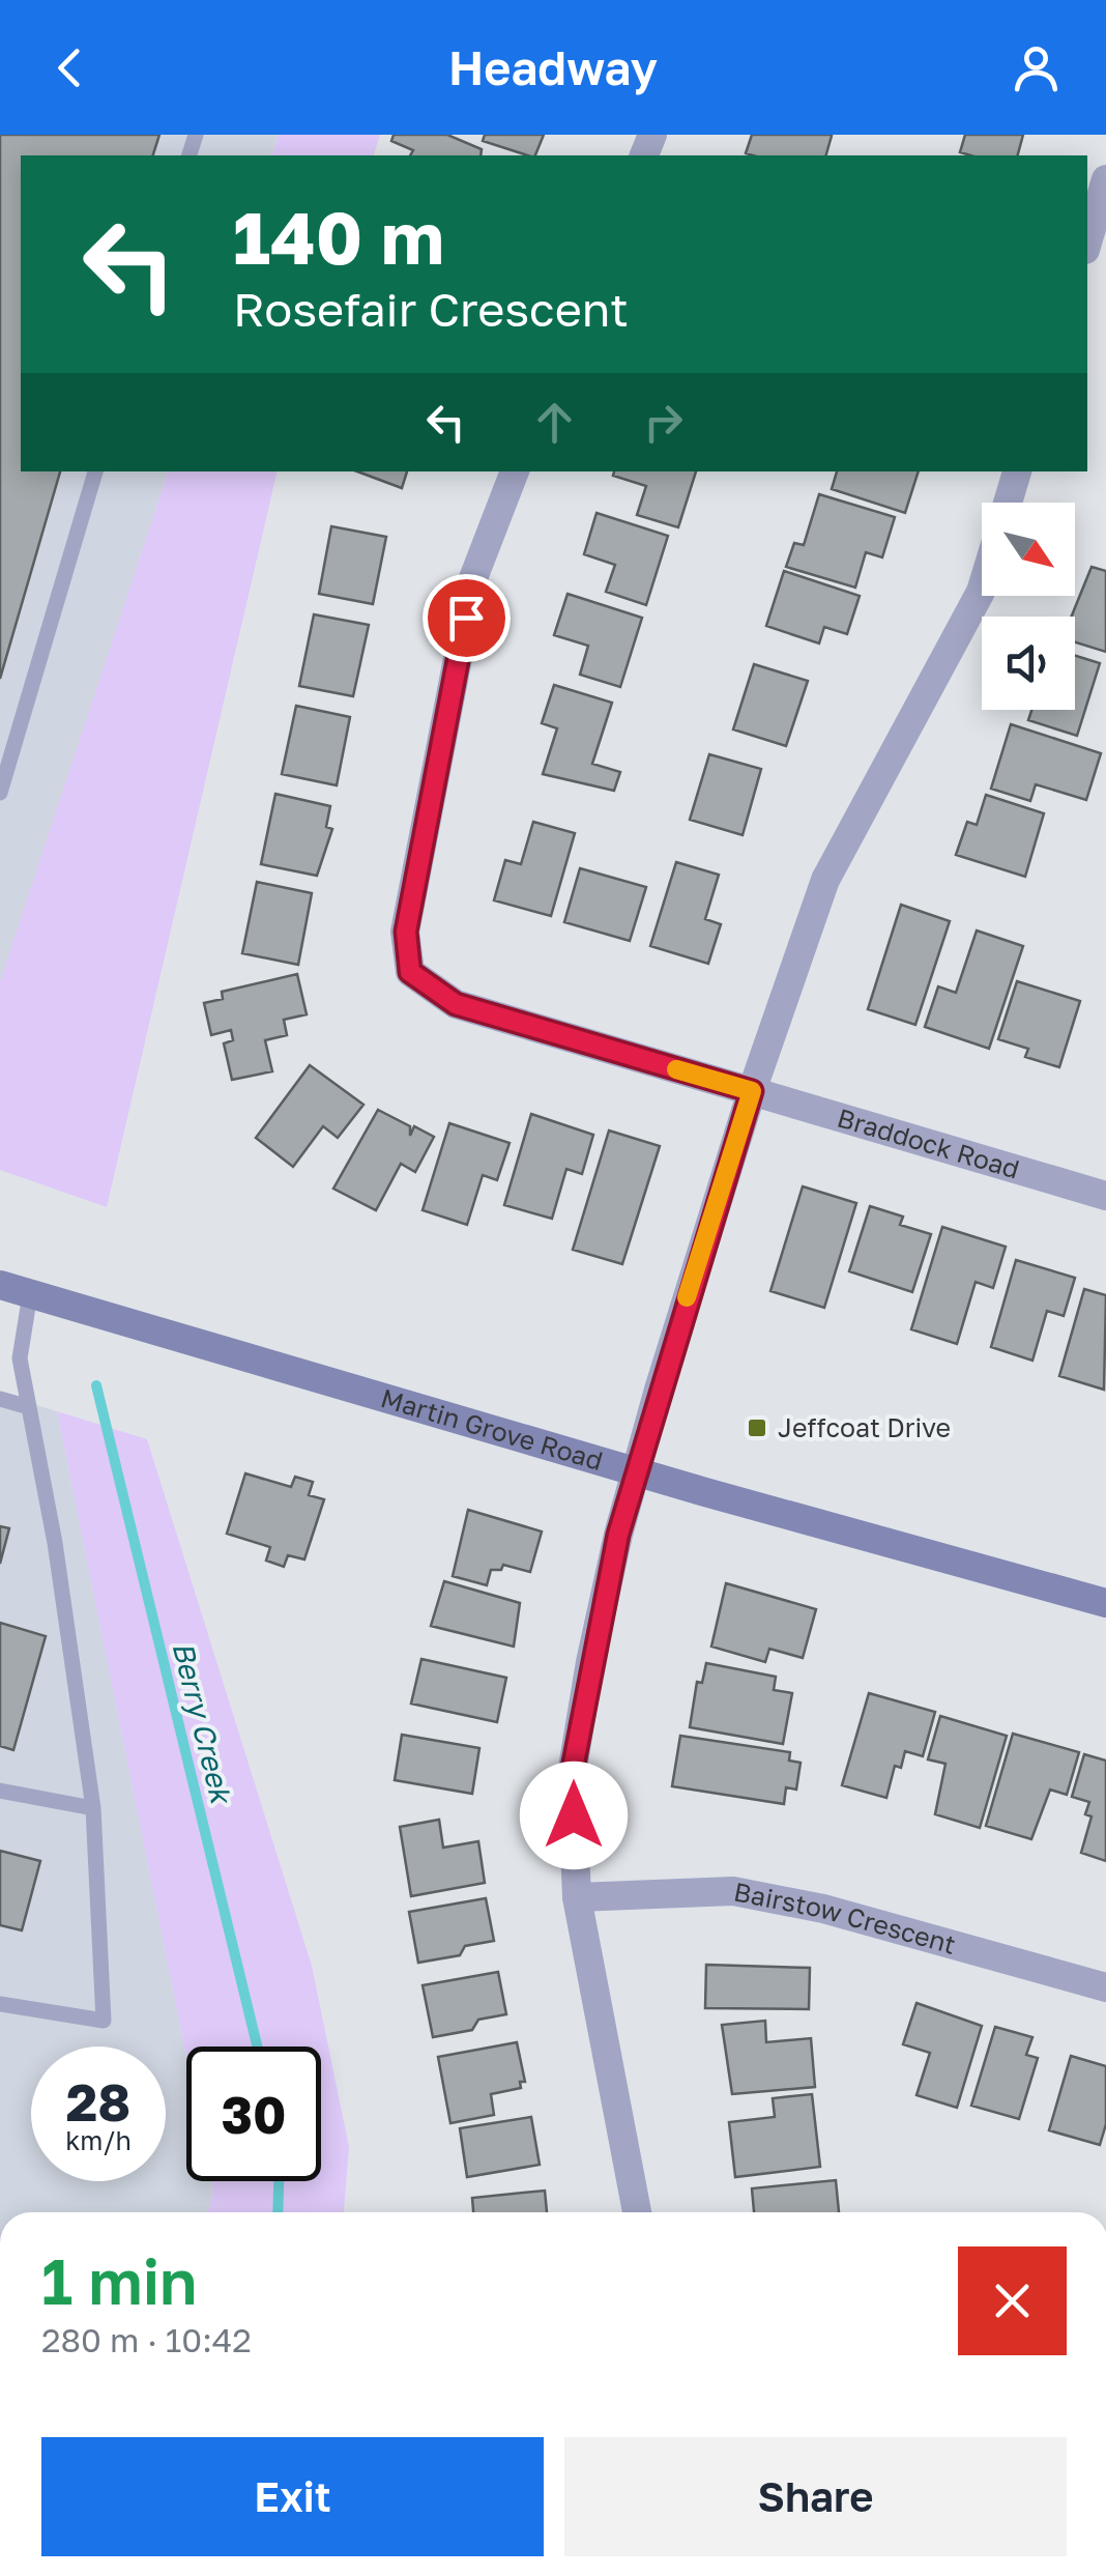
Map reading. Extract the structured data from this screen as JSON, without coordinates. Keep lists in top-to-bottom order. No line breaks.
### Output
{"streets":{"main road":["Martin Grove Road"],"street":["Braddock Road","Bairstow Crescent"]},"water":["Berry Creek"],"places":{"transit":["Jeffcoat Drive"]},"north":"bottom right","page":{"header":"Headway","turn":["140 m","Rosefair Crescent"],"speed":"28 km/h","limit":"30","heading":["1 min","280 m · 10:42"],"buttons":["Exit","Share"]}}
